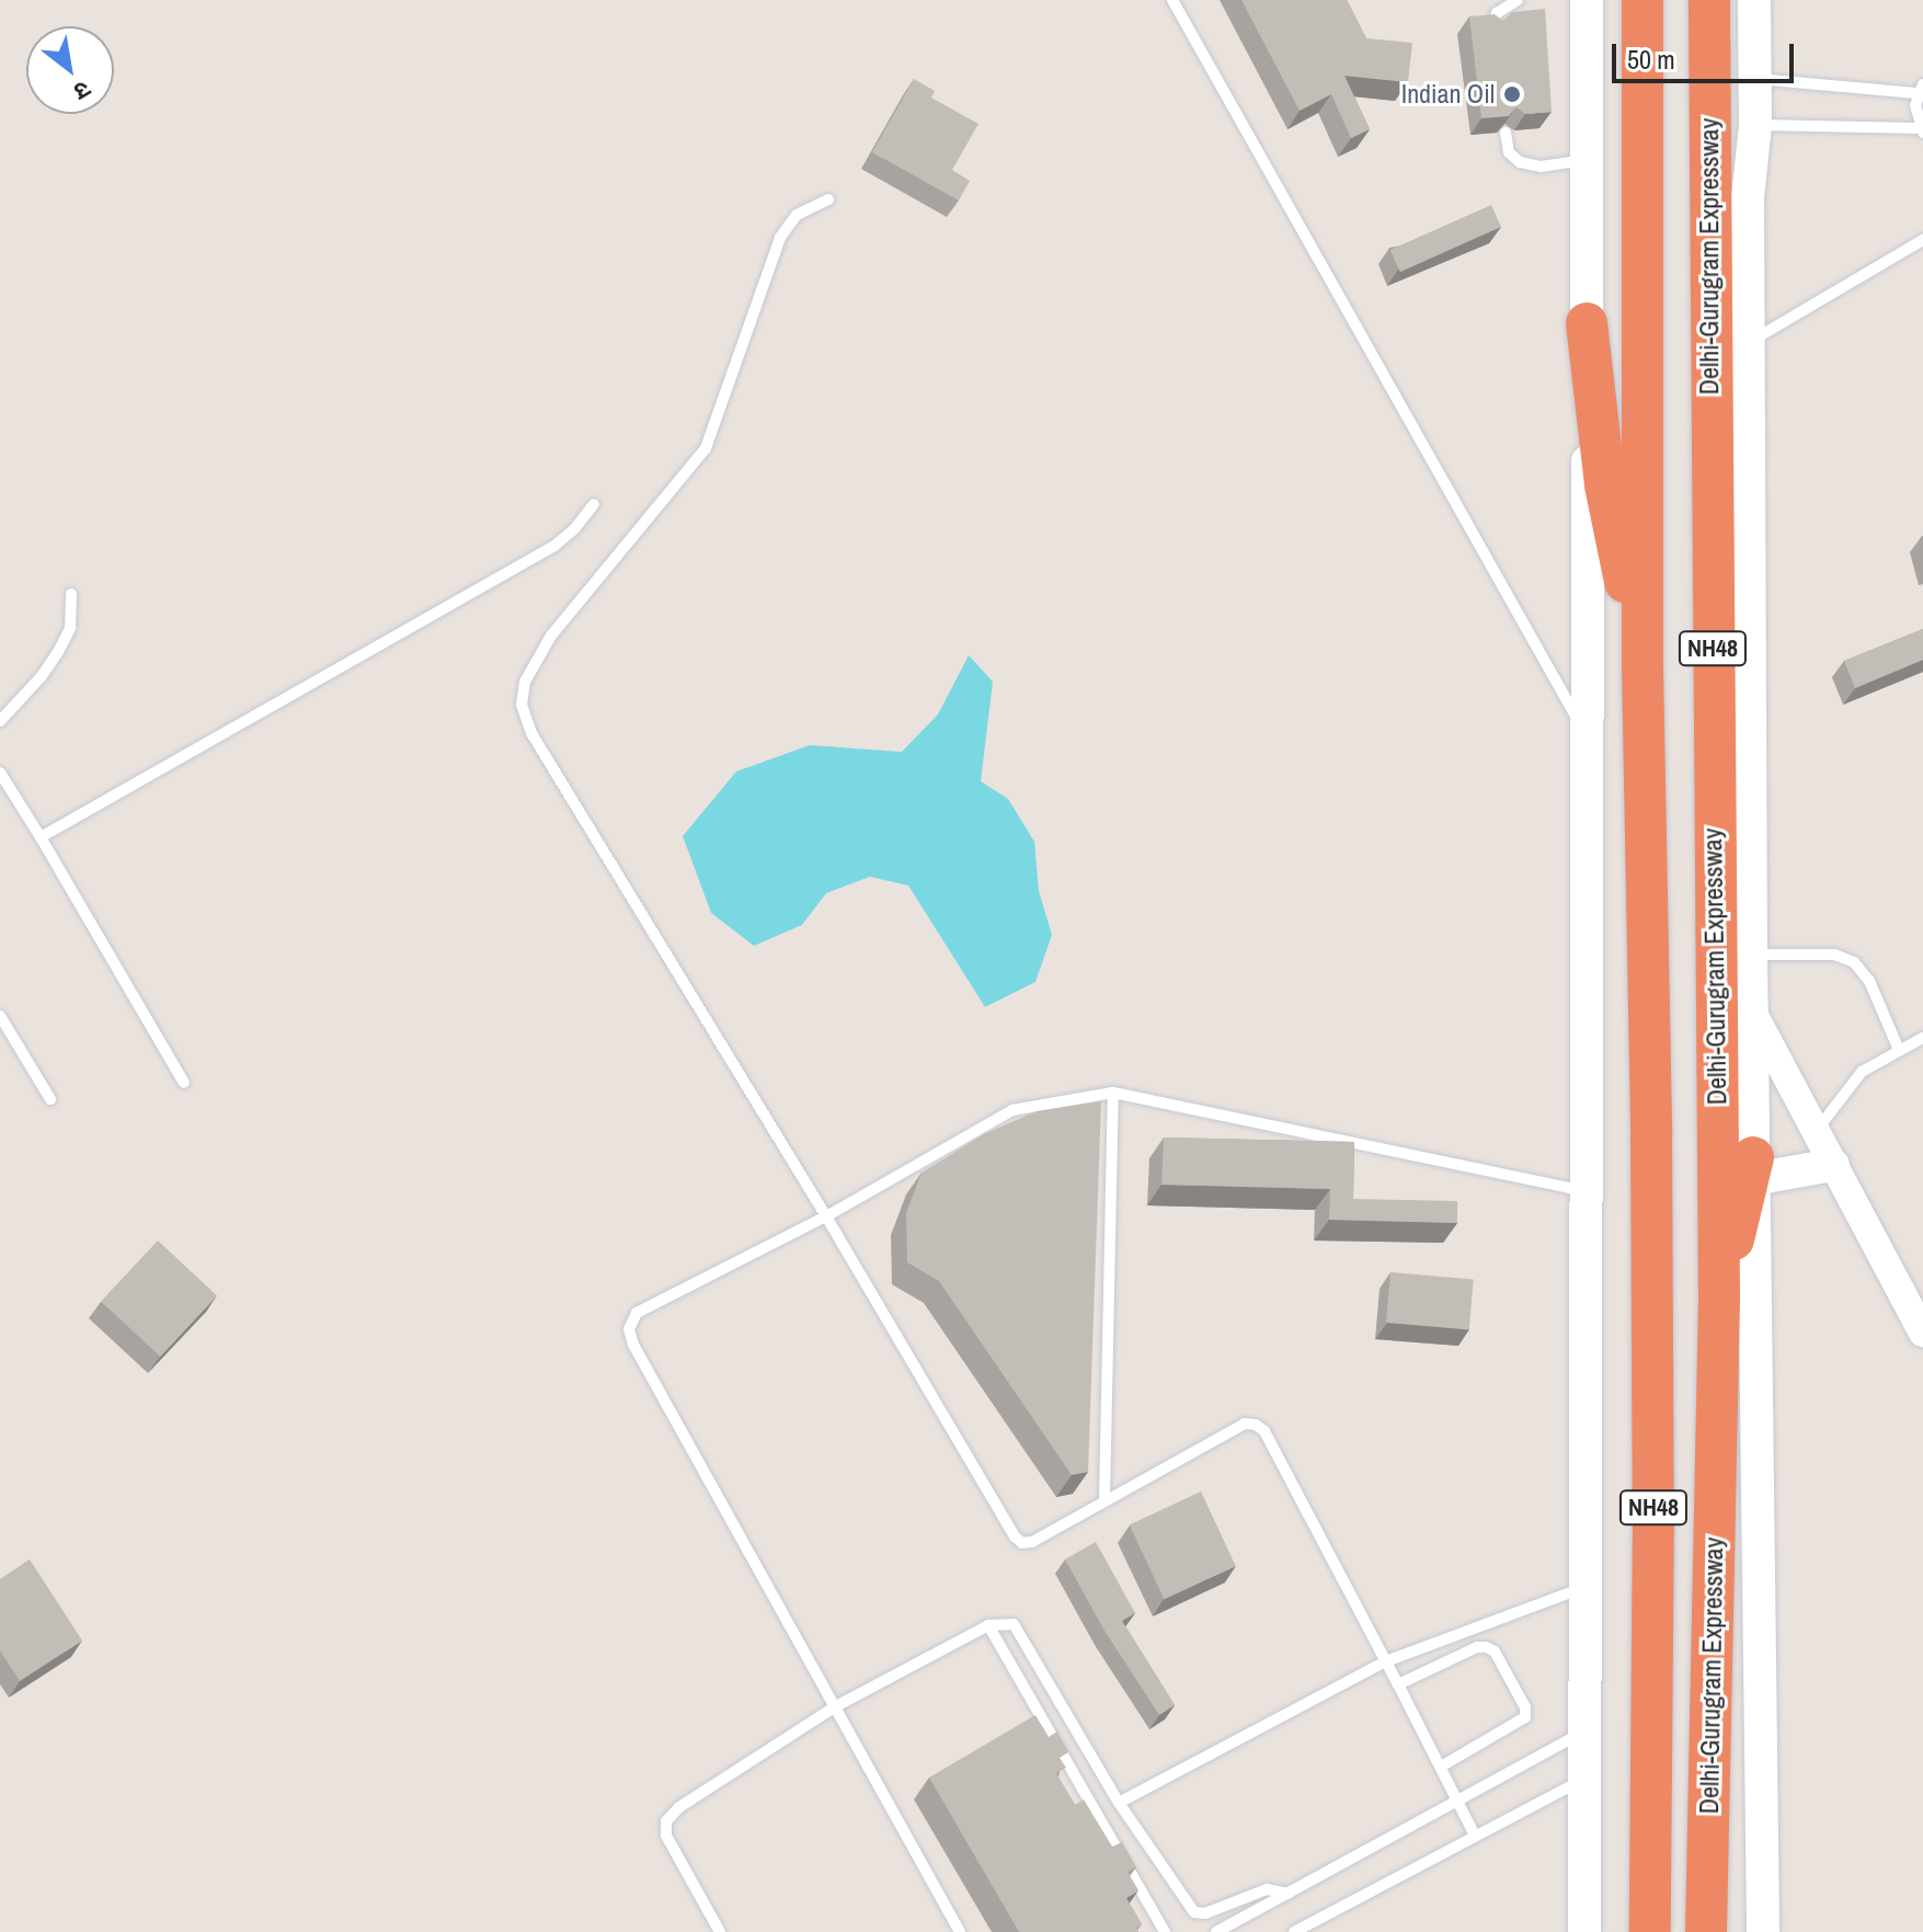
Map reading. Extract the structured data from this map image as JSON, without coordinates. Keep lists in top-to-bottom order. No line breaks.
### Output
{"streets":{"highway":["Delhi-Gurugram Expressway","NH48"]},"places":["Indian Oil"],"scale_bar":"50 m","north":"bottom right"}
